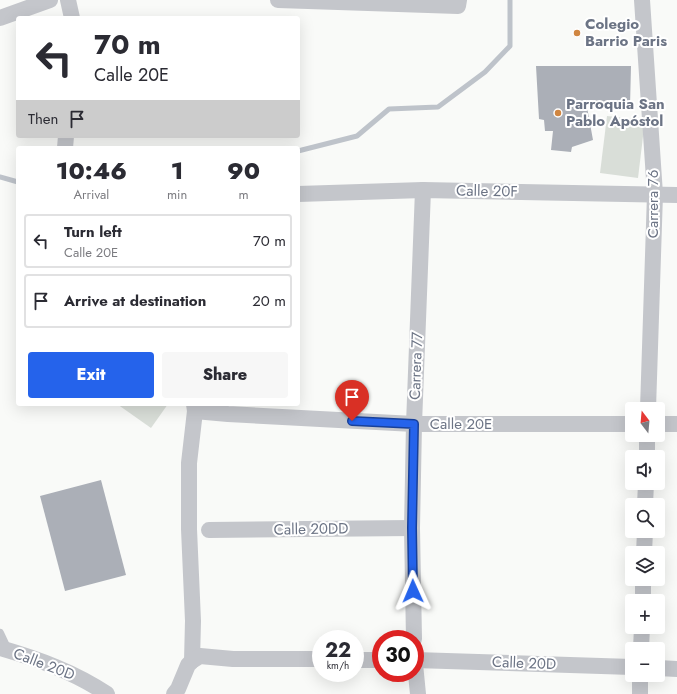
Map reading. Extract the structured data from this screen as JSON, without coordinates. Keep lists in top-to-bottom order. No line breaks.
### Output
{"streets":{"street":["Calle 20F","Carrera 76","Carrera 77","Calle 20E","Calle 20DD","Calle 20D"]},"crossings":[["Calle 20F","Carrera 76"],["Calle 20F","Carrera 77"],["Carrera 77","Calle 20E"],["Carrera 77","Calle 20DD"]],"places":["Colegio Barrio Paris","Parroquia San Pablo Apóstol"],"north":"top","page":{"turn":["70 m","Calle 20E"],"then":"Then","eta":["10:46","Arrival","1","min","90","m"],"list":[{"name":"Turn left","note":"Calle 20E","value":"70 m"},{"name":"Arrive at destination","value":"20 m"}],"buttons":["Exit","Share"],"map_buttons":["+","−"],"speed":"22 km/h","limit":"30"}}
